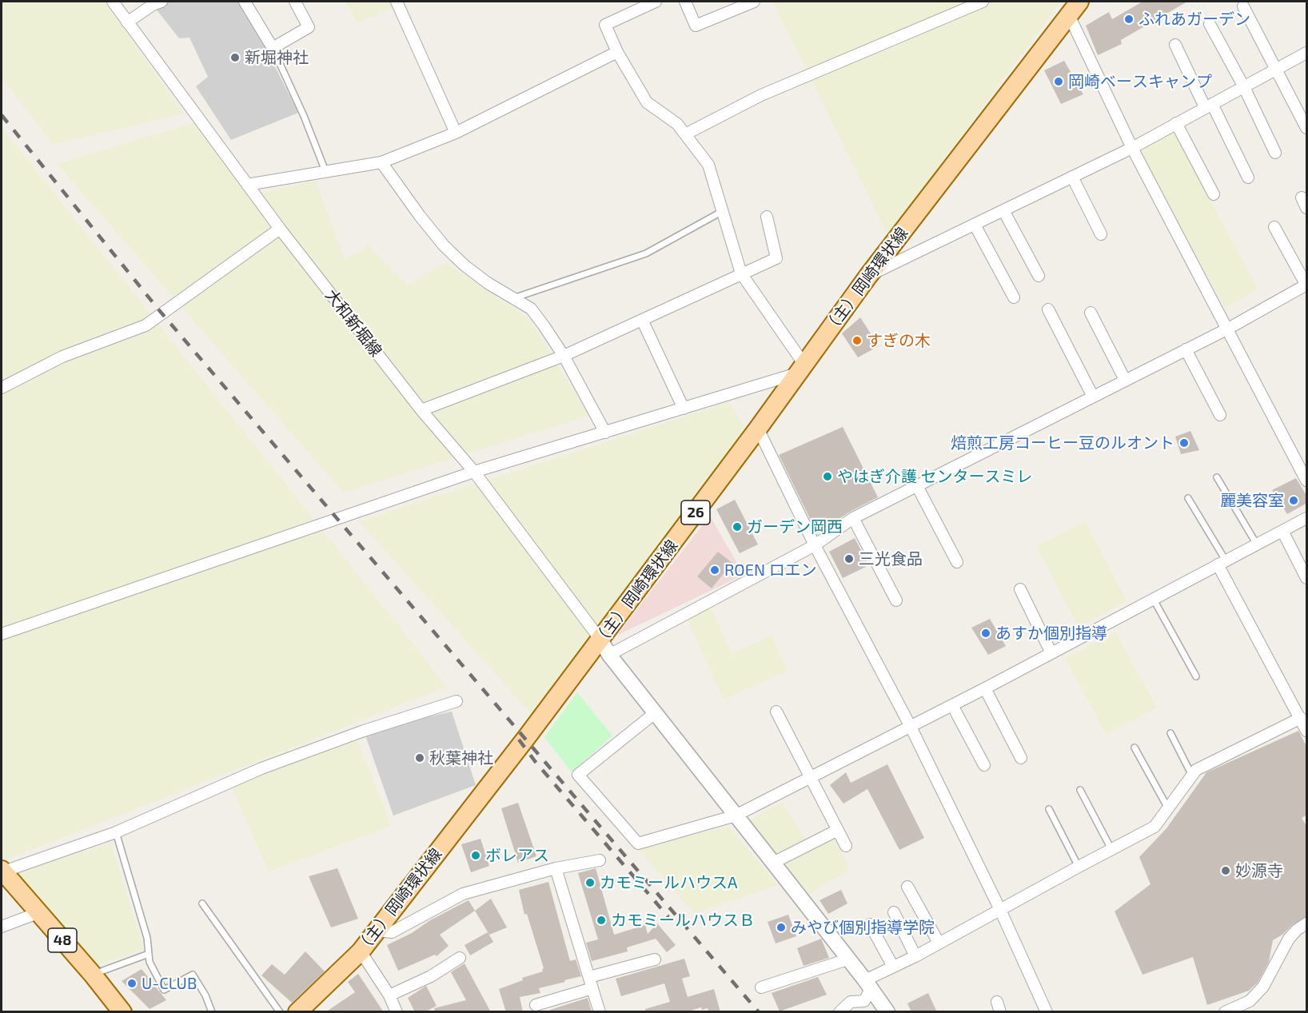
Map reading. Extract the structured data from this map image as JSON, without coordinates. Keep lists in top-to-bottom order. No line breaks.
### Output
{"streets":{"main road":["（主）岡崎環状線","26","48"],"street":["大和新堀線"]},"crossings":[["（主）岡崎環状線","大和新堀線"]],"places":["ふれあガーデン","新堀神社","岡崎ベースキャンプ","すぎの木","焙煎工房コーヒー豆のルオント","やはぎ介護 センタースミレ","麗美容室","ガーデン岡西","三光食品","ROEN ロエン","あすか個別指導","秋葉神社","ボレアス","妙源寺","カモミールハウスA","カモミールハウスＢ","みやび個別指導学院","U-CLUB"]}
